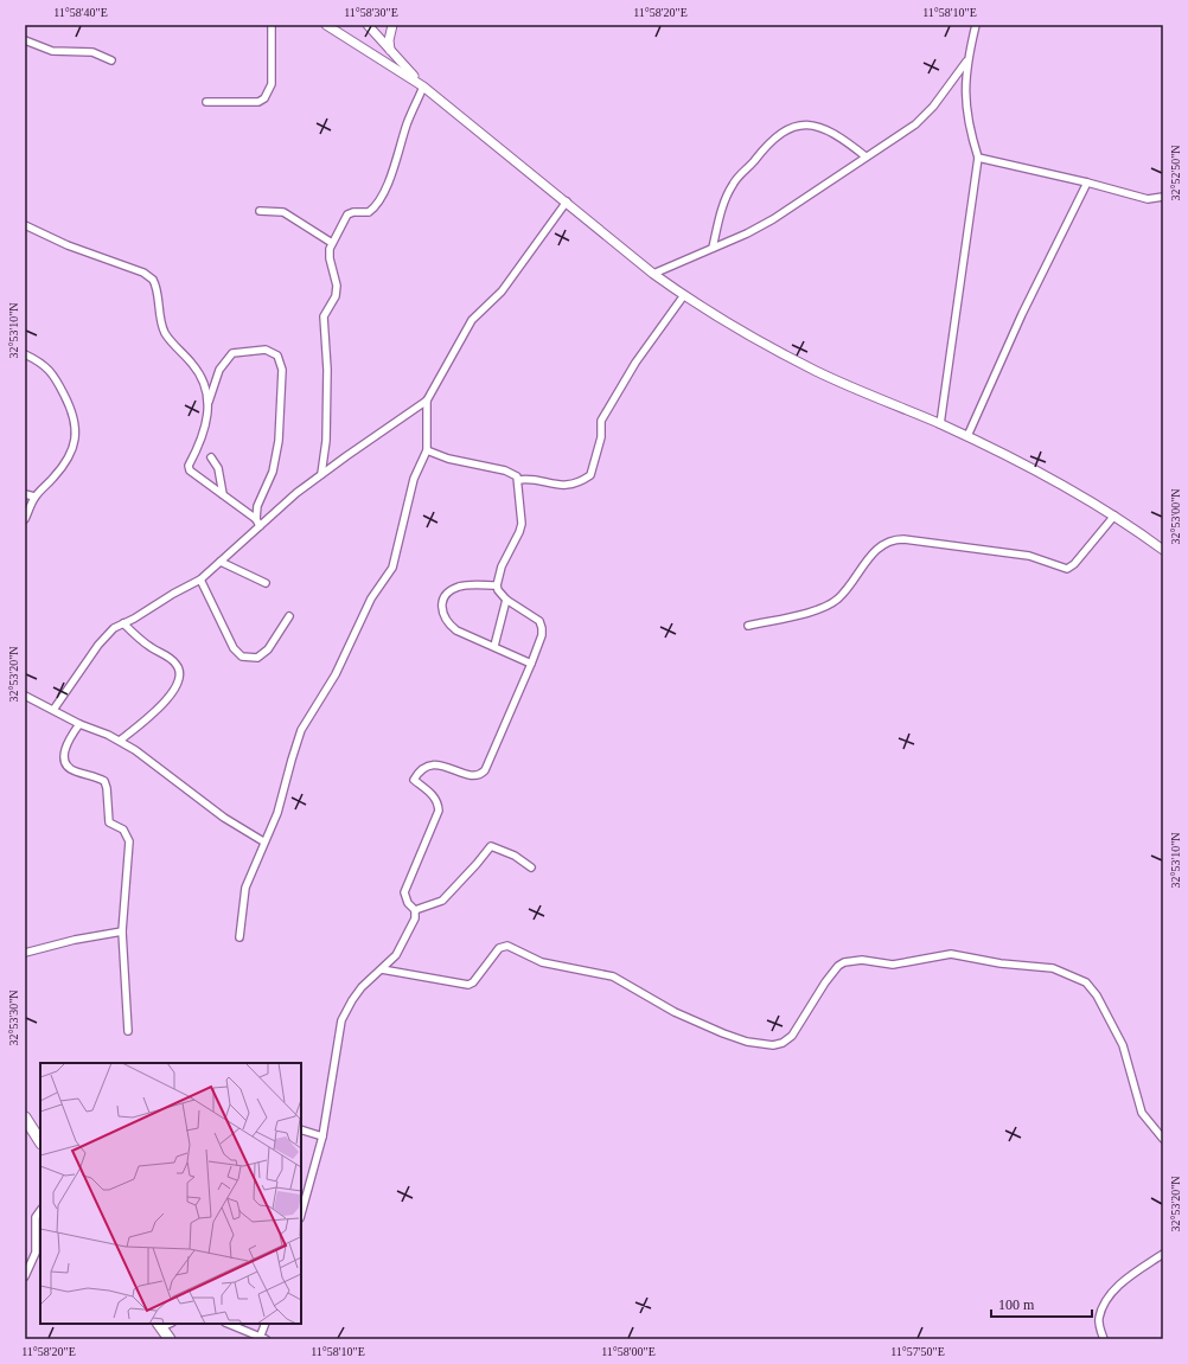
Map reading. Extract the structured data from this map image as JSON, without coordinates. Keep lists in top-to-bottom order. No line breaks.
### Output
{"scale_bar":"100 m","coordinates":["11°58'40\"E","11°58'30\"E","11°58'20\"E","11°58'10\"E","32°52'50\"N","32°53'10\"N","32°53'00\"N","32°53'20\"N","32°53'30\"N","11°58'00\"E","11°57'50\"E"]}
